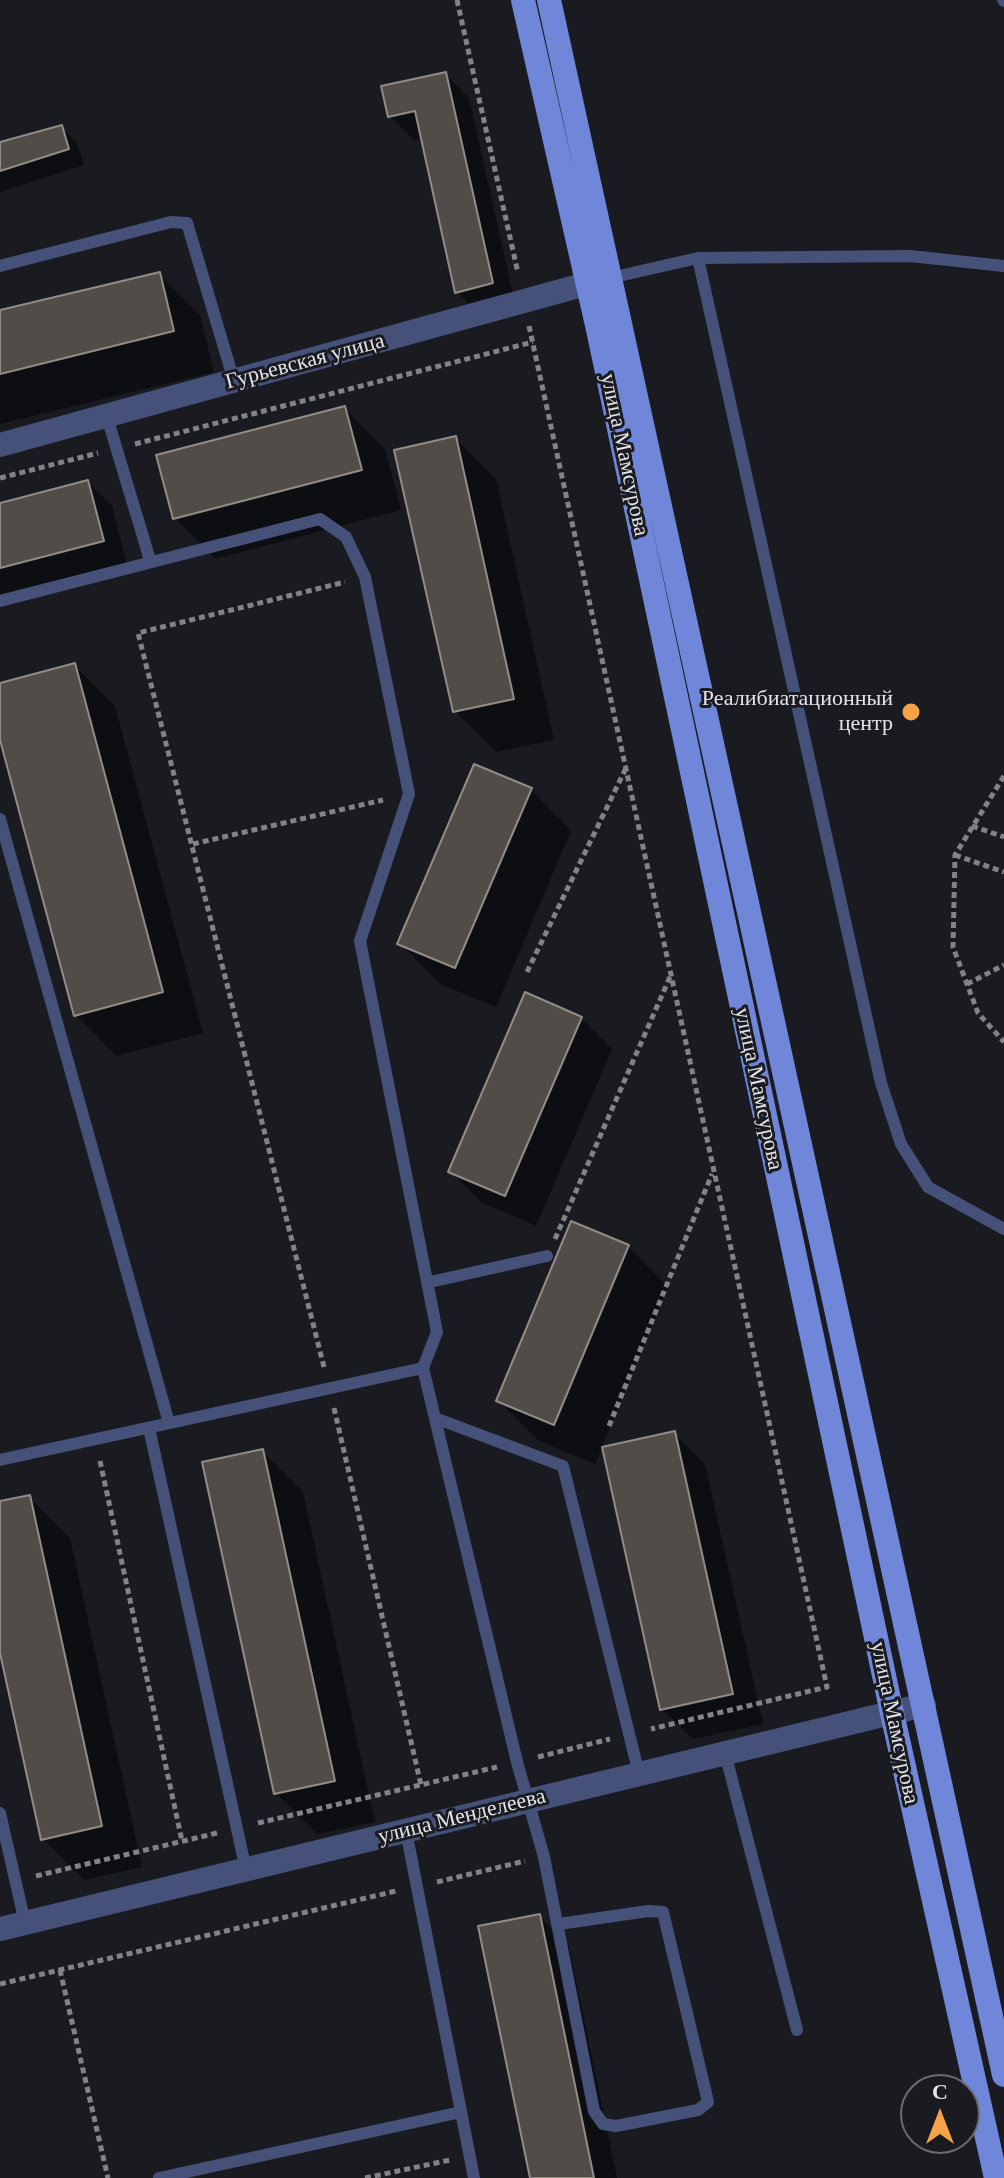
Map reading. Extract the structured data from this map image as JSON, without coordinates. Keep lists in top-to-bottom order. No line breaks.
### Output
{"streets":{"main road":["улица Мамсурова"],"street":["Гурьевская улица","улица Менделеева"]},"crossings":[["Гурьевская улица","улица Мамсурова"],["улица Мамсурова","улица Менделеева"]],"places":["Реалибиатационный центр"],"north":"top"}
